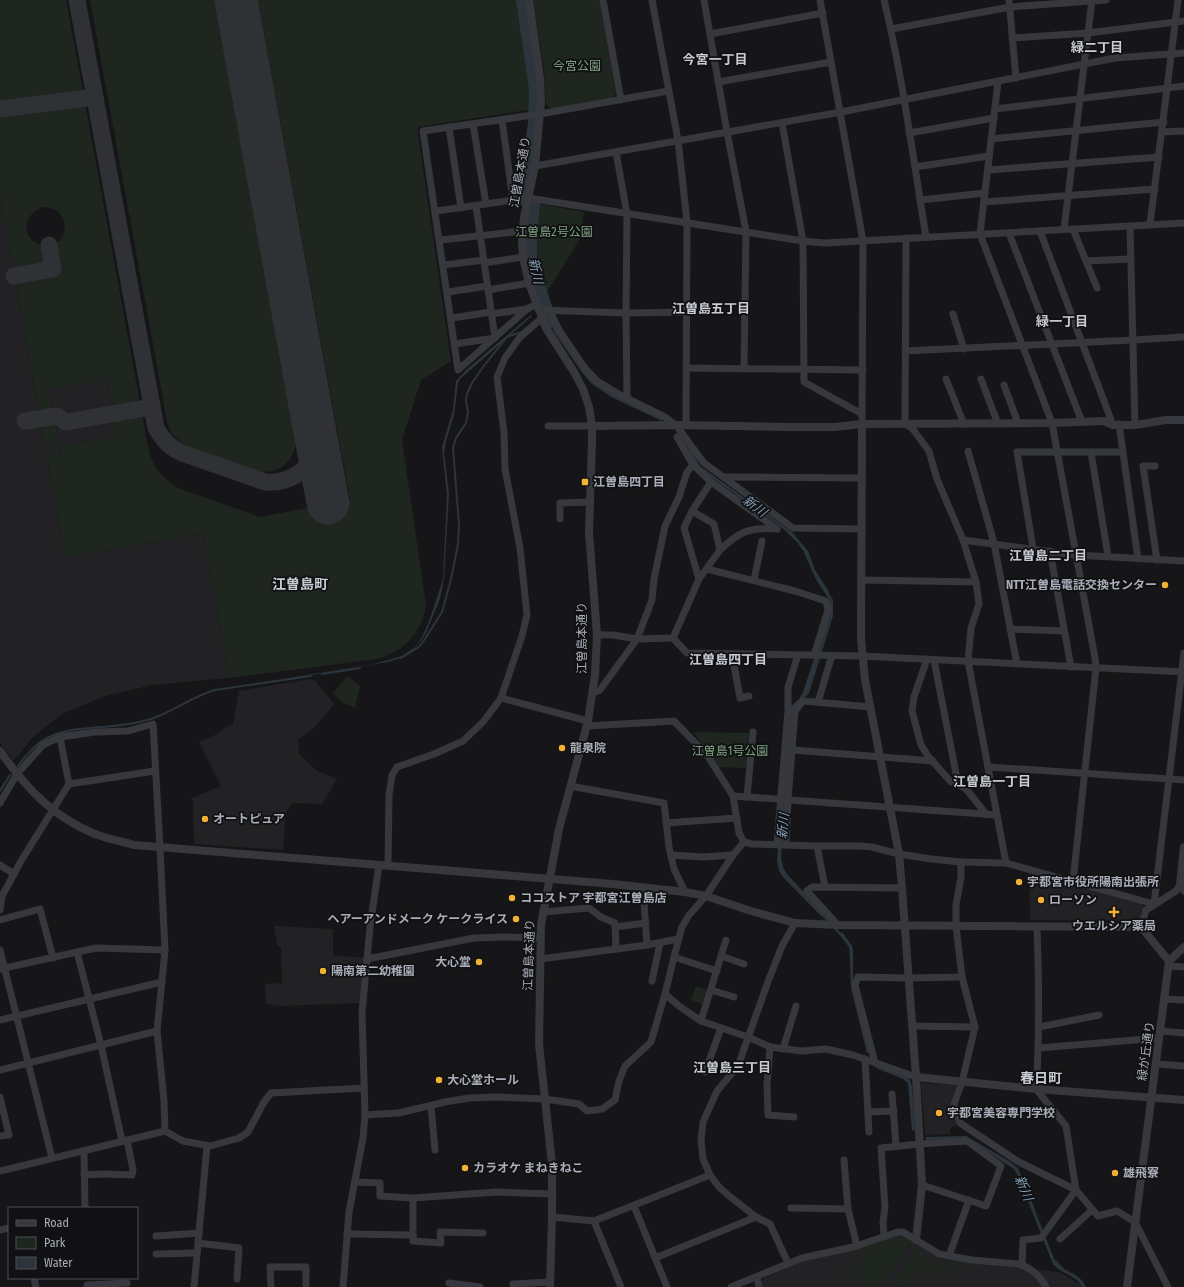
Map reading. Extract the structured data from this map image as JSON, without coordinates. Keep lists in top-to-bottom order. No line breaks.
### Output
{"streets":{"street":["江曽島本通り","緑が丘通り"]},"districts":["緑二丁目","今宮一丁目","江曽島五丁目","緑一丁目","江曽島二丁目","江曽島町","江曽島四丁目","江曽島一丁目","江曽島三丁目","春日町"],"water":["新川"],"parks":["今宮公園","江曽島2号公園","江曽島1号公園"],"places":{"transit":["江曽島四丁目"],"other":["NTT江曽島電話交換センター","龍泉院","オートピュア","宇都宮市役所陽南出張所","ココストア 宇都宮江曽島店","ローソン","ヘアーアンドメーク ケークライス","大心堂","陽南第二幼稚園","大心堂ホール","宇都宮美容専門学校","カラオケ まねきねこ","雄飛寮"],"health":["ウエルシア薬局"]},"legend":["Road","Park","Water"]}
